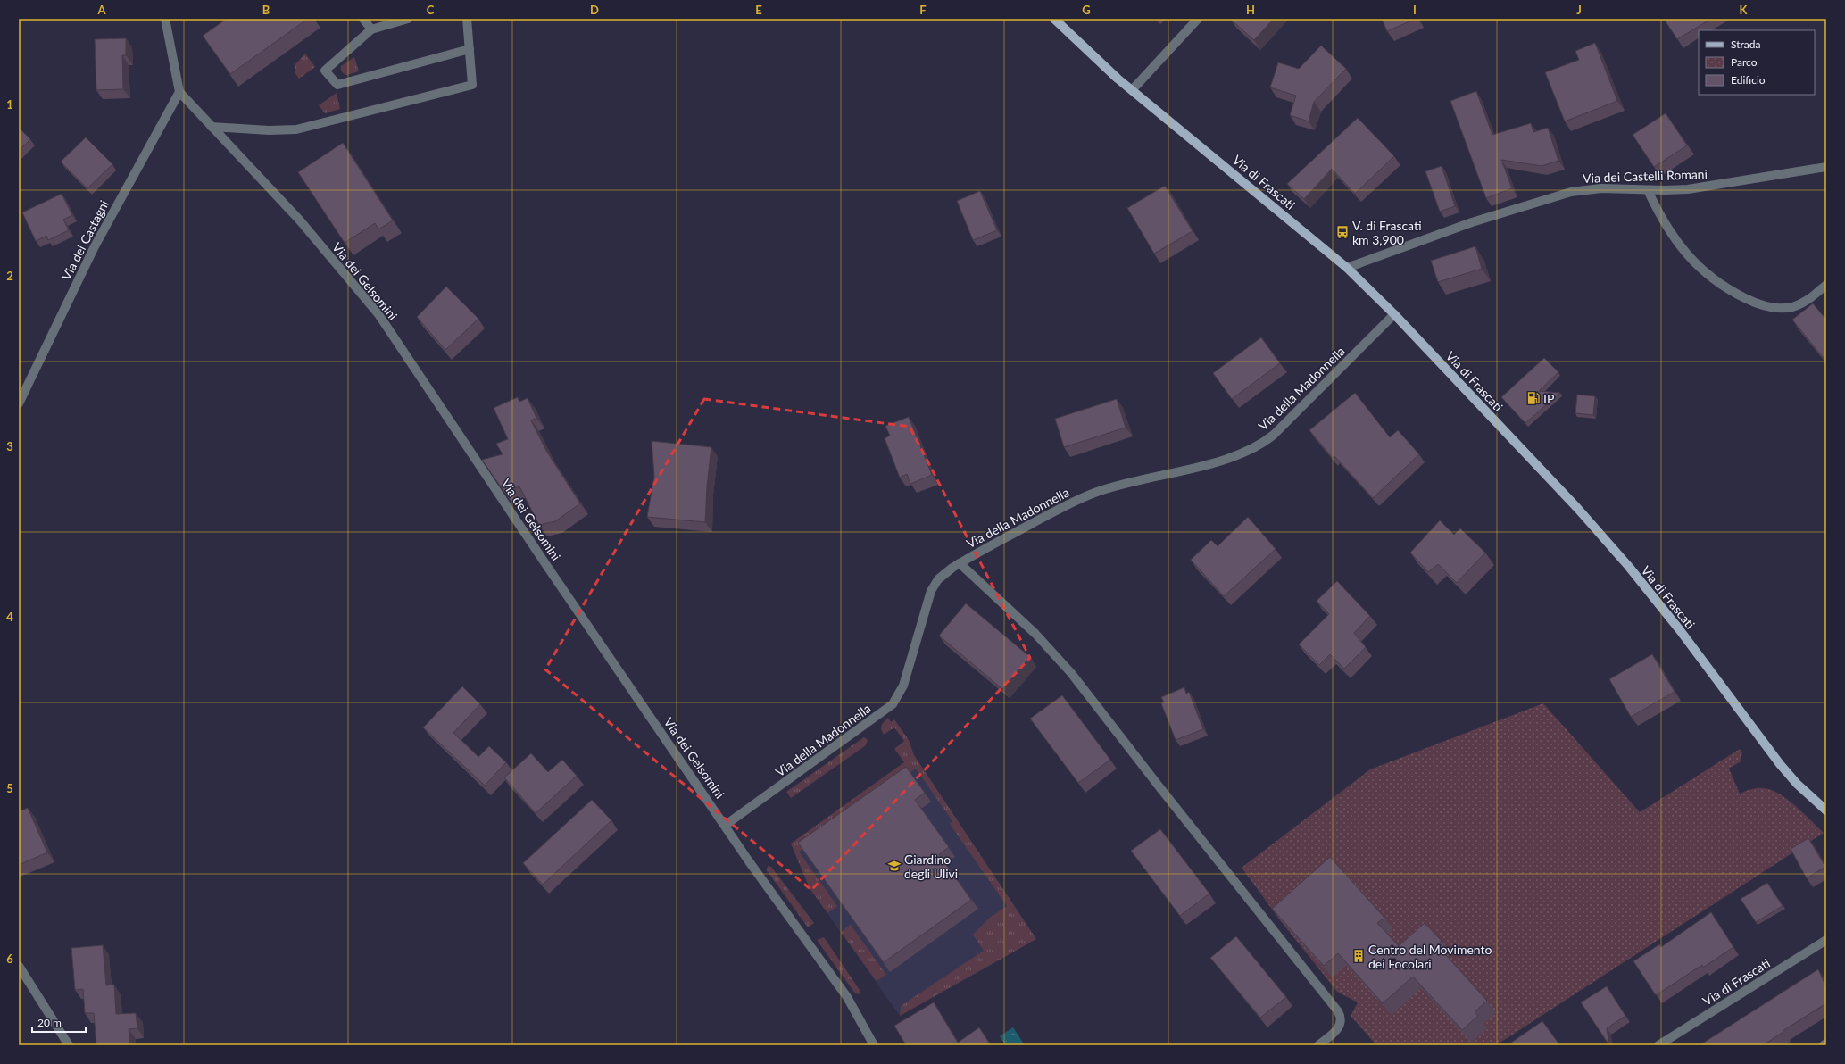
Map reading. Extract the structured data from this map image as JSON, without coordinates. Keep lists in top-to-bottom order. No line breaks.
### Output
{"streets":{"main road":["Via di Frascati"],"street":["Via dei Castelli Romani","Via dei Castagni","Via dei Gelsomini","Via della Madonnella"]},"crossings":[["Via dei Castelli Romani","Via di Frascati"],["Via di Frascati","Via della Madonnella"],["Via dei Castagni","Via dei Gelsomini"],["Via dei Gelsomini","Via della Madonnella"]],"places":{"bus stop":["V. di Frascati km 3,900"],"fuel station":["IP"],"school or university":["Giardino degli Ulivi"],"building":["Centro del Movimento dei Focolari"]},"legend":["Strada","Parco","Edificio"],"scale_bar":"20 m","grid":{"columns":["A","B","C","D","E","F","G","H","I","J","K"],"rows":["1","2","3","4","5","6"]}}
